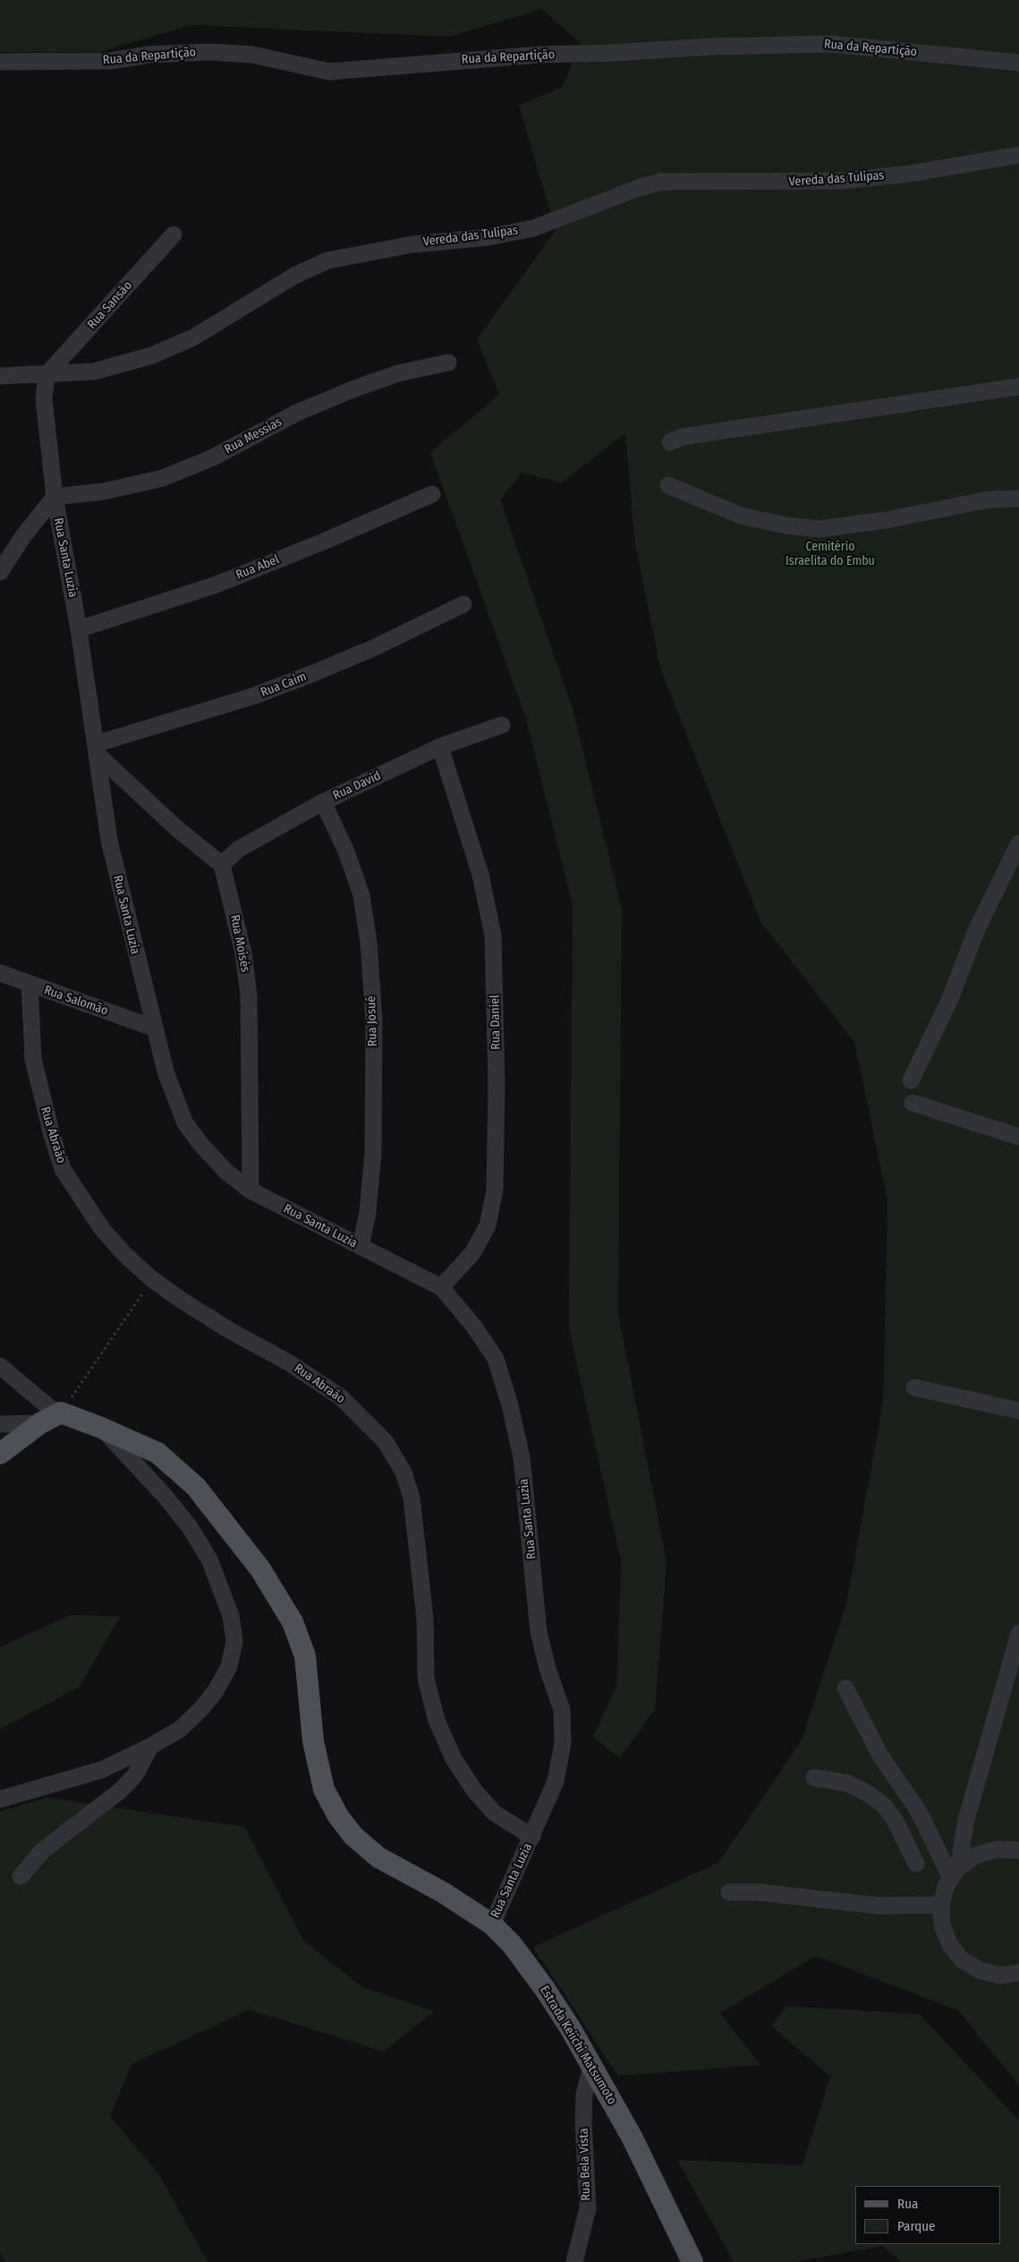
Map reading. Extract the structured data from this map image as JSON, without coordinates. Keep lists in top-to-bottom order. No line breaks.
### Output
{"streets":{"main road":["Estrada Keiichi Matsumoto"],"street":["Rua da Repartição","Vereda das Tulipas","Rua Sansão","Rua Messias","Rua Santa Luzia","Rua Abel","Rua Caim","Rua David","Rua Moisés","Rua Salomão","Rua Josué","Rua Daniel","Rua Abraão","Rua Bela Vista"]},"crossings":[["Vereda das Tulipas","Rua Sansão"],["Rua Messias","Rua Santa Luzia"],["Rua Santa Luzia","Rua Abel"],["Rua Santa Luzia","Rua Caim"],["Rua Santa Luzia","Rua Moisés"],["Rua Santa Luzia","Rua Salomão"],["Rua Santa Luzia","Rua Josué"],["Rua Santa Luzia","Rua Daniel"],["Rua Santa Luzia","Rua Abraão"],["Rua Santa Luzia","Estrada Keiichi Matsumoto"],["Rua David","Rua Moisés"],["Rua David","Rua Josué"],["Rua David","Rua Daniel"],["Rua Salomão","Rua Abraão"],["Estrada Keiichi Matsumoto","Rua Bela Vista"]],"parks":["Cemitério Israelita do Embu"],"legend":["Rua","Parque"]}
